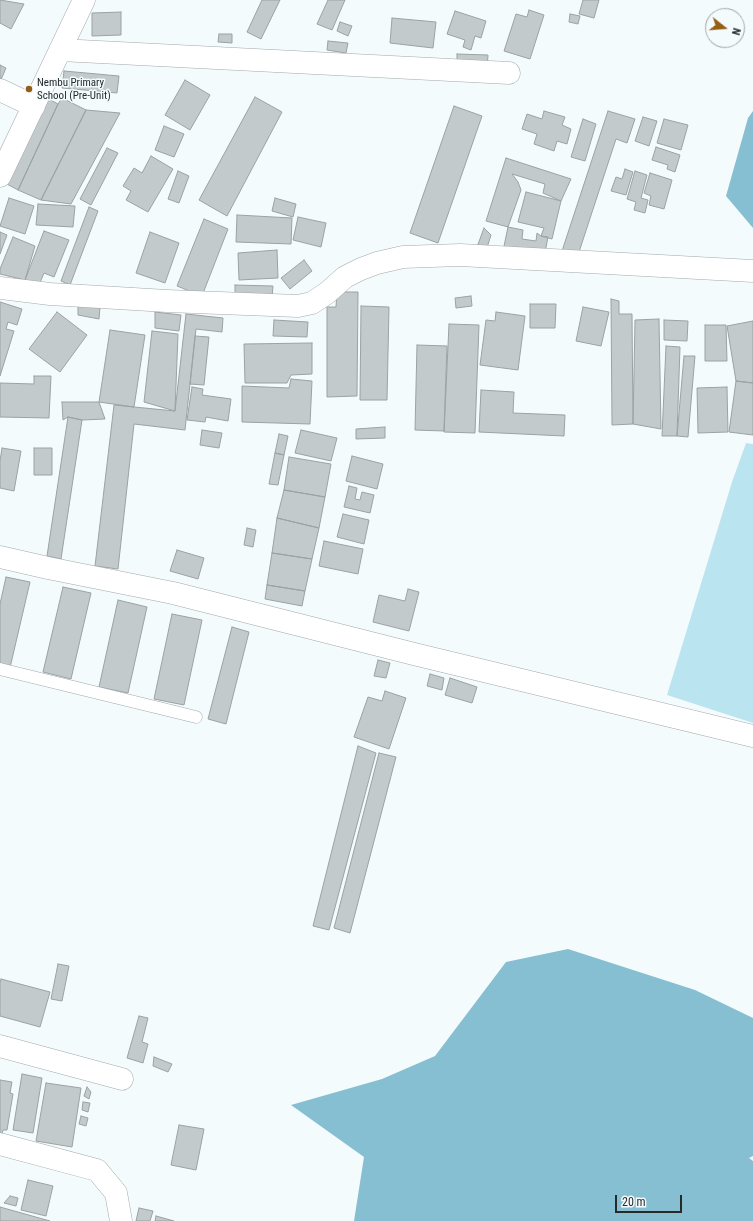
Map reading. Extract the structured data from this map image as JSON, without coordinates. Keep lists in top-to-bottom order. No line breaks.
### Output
{"places":["Nembu Primary School (Pre-Unit)"],"scale_bar":"20 m","north":"right"}
